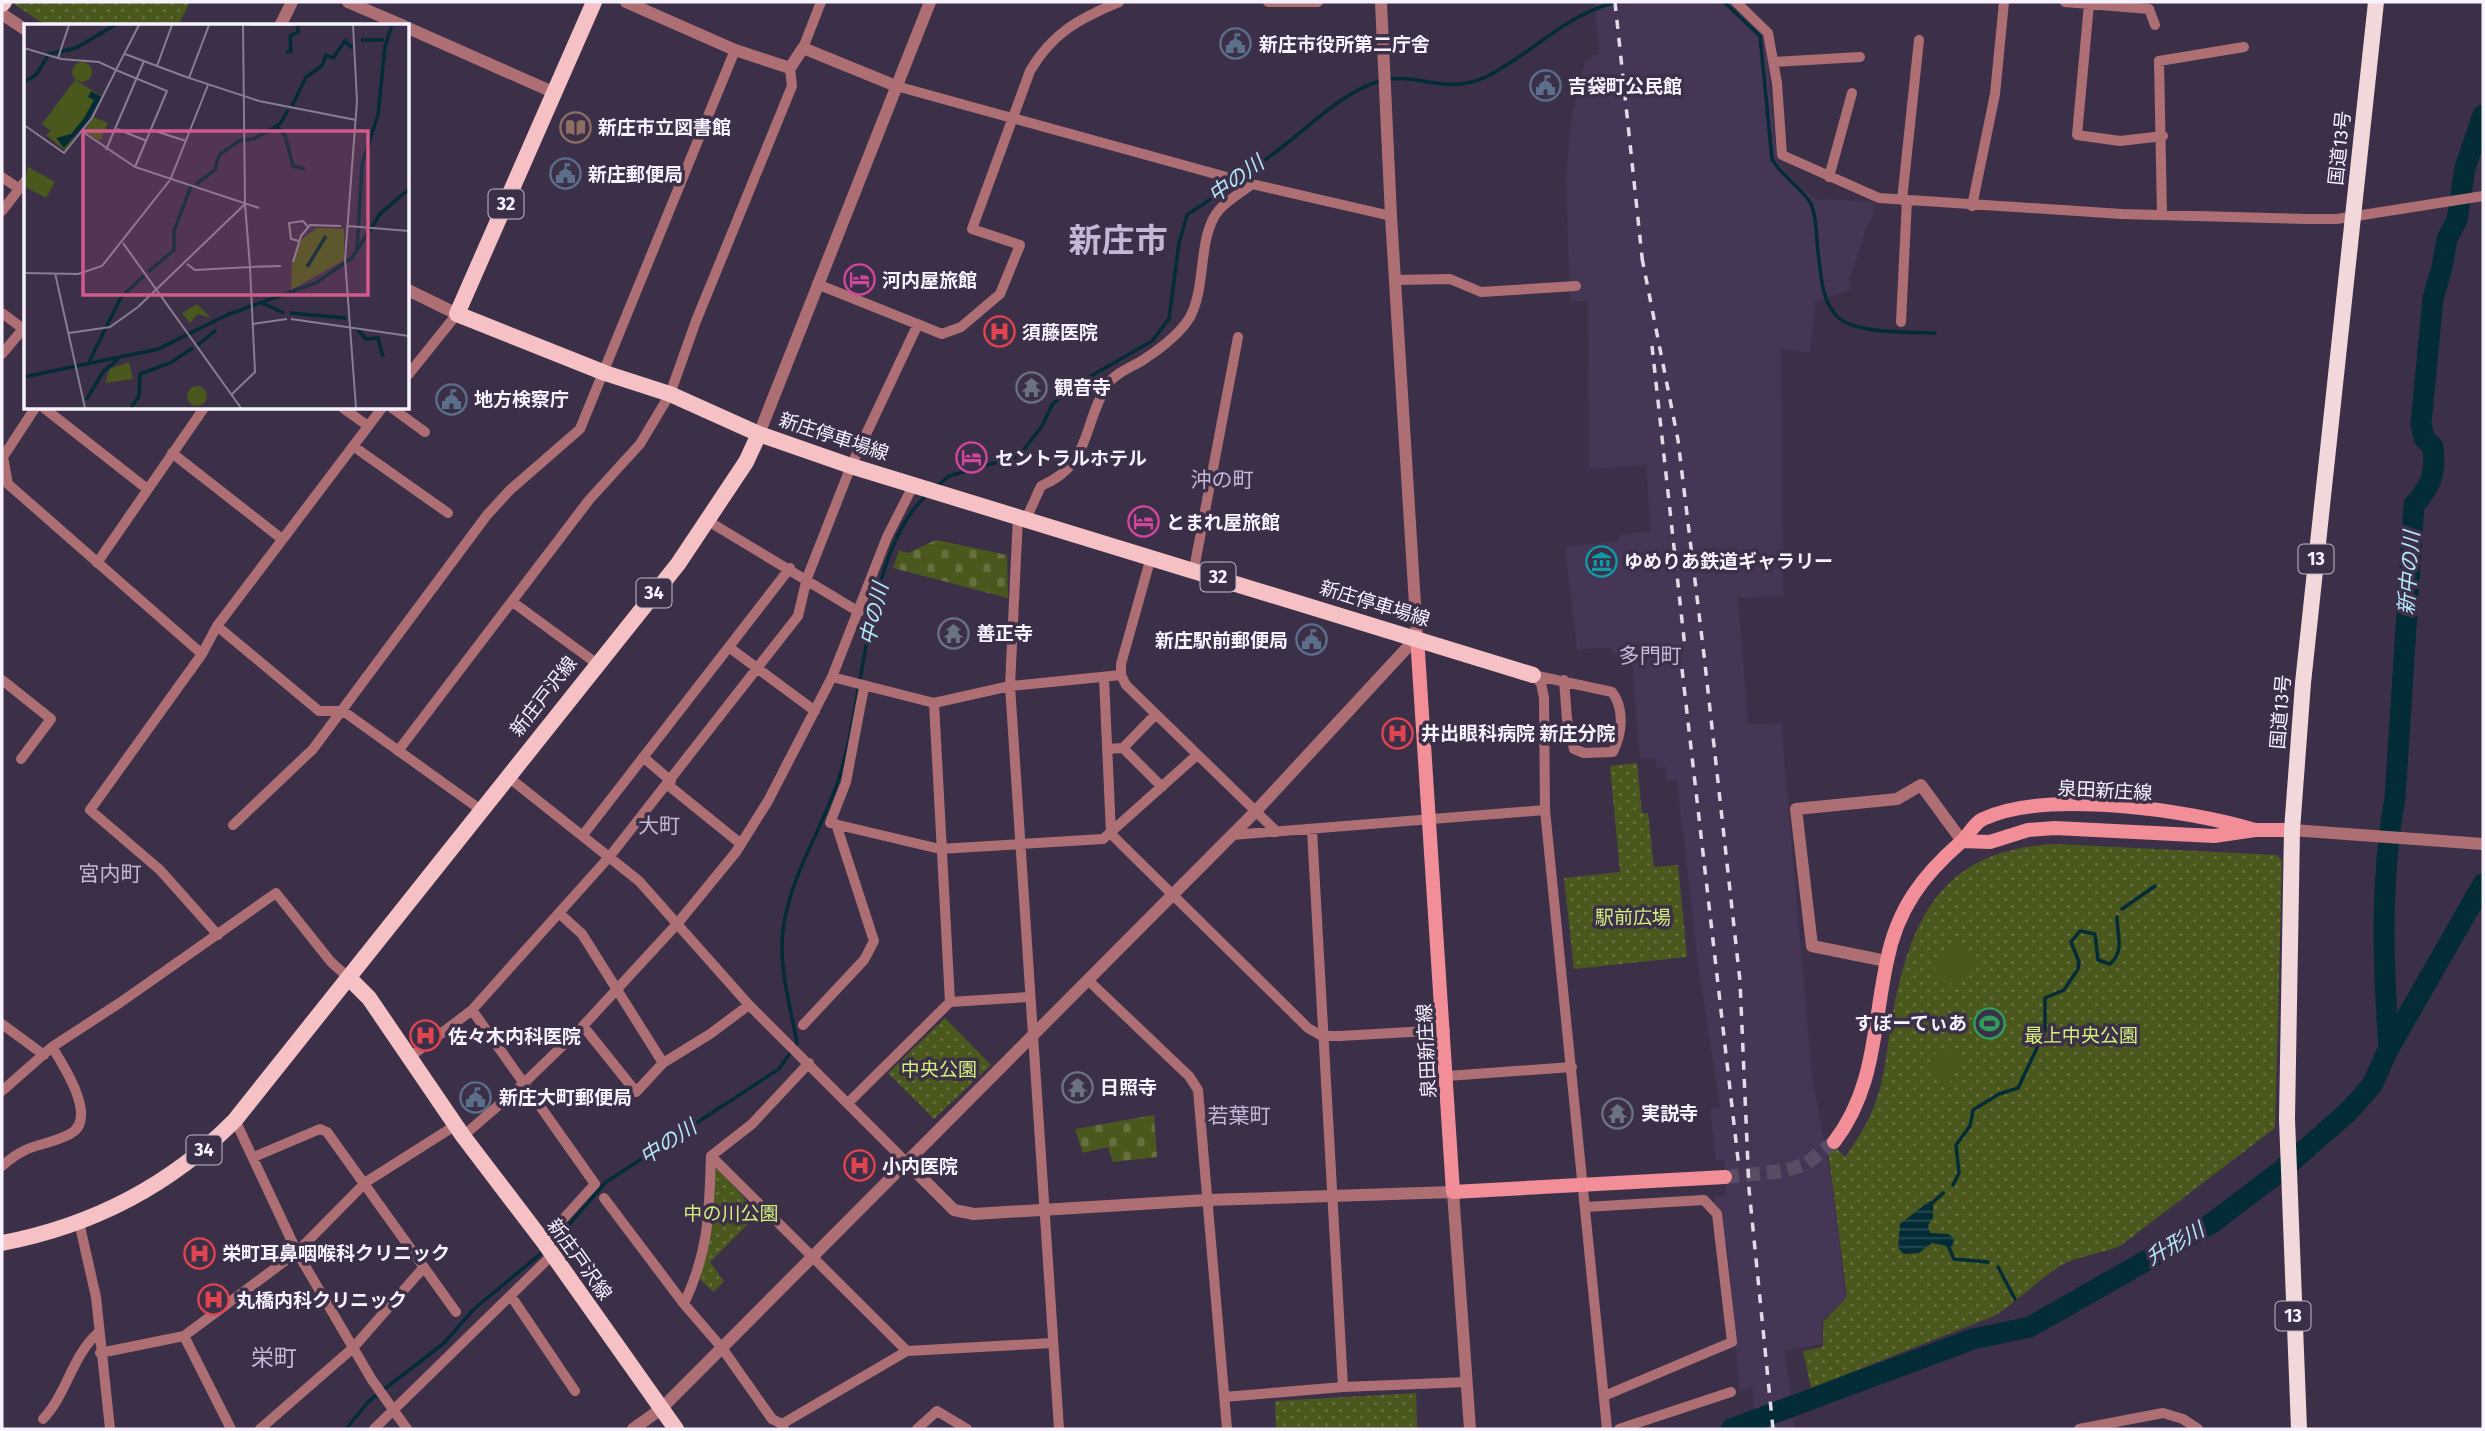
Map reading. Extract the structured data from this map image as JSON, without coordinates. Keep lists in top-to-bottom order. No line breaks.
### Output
{"streets":{"highway":["国道13号","13"],"main road":["32","新庄停車場線","34","新庄戸沢線","泉田新庄線"]},"crossings":[["国道13号","泉田新庄線"],["32","新庄停車場線"],["新庄停車場線","新庄戸沢線"],["新庄停車場線","泉田新庄線"]],"districts":["新庄市","沖の町","多門町","大町","宮内町","若葉町","栄町"],"water":["中の川","新中の川","升形川"],"parks":["駅前広場","最上中央公園","中央公園","中の川公園"],"places":{"public building":["新庄市役所第二庁舎","吉袋町公民館","新庄郵便局","地方検察庁","新庄駅前郵便局","新庄大町郵便局"],"library":["新庄市立図書館"],"hotel":["河内屋旅館","セントラルホテル","とまれ屋旅館"],"hospital":["須藤医院","井出眼科病院 新庄分院","佐々木内科医院","小内医院","栄町耳鼻咽喉科クリニック","丸橋内科クリニック"],"temple":["観音寺","善正寺","日照寺","実説寺"],"museum":["ゆめりあ鉄道ギャラリー"],"sports":["すぽーてぃあ"]}}
